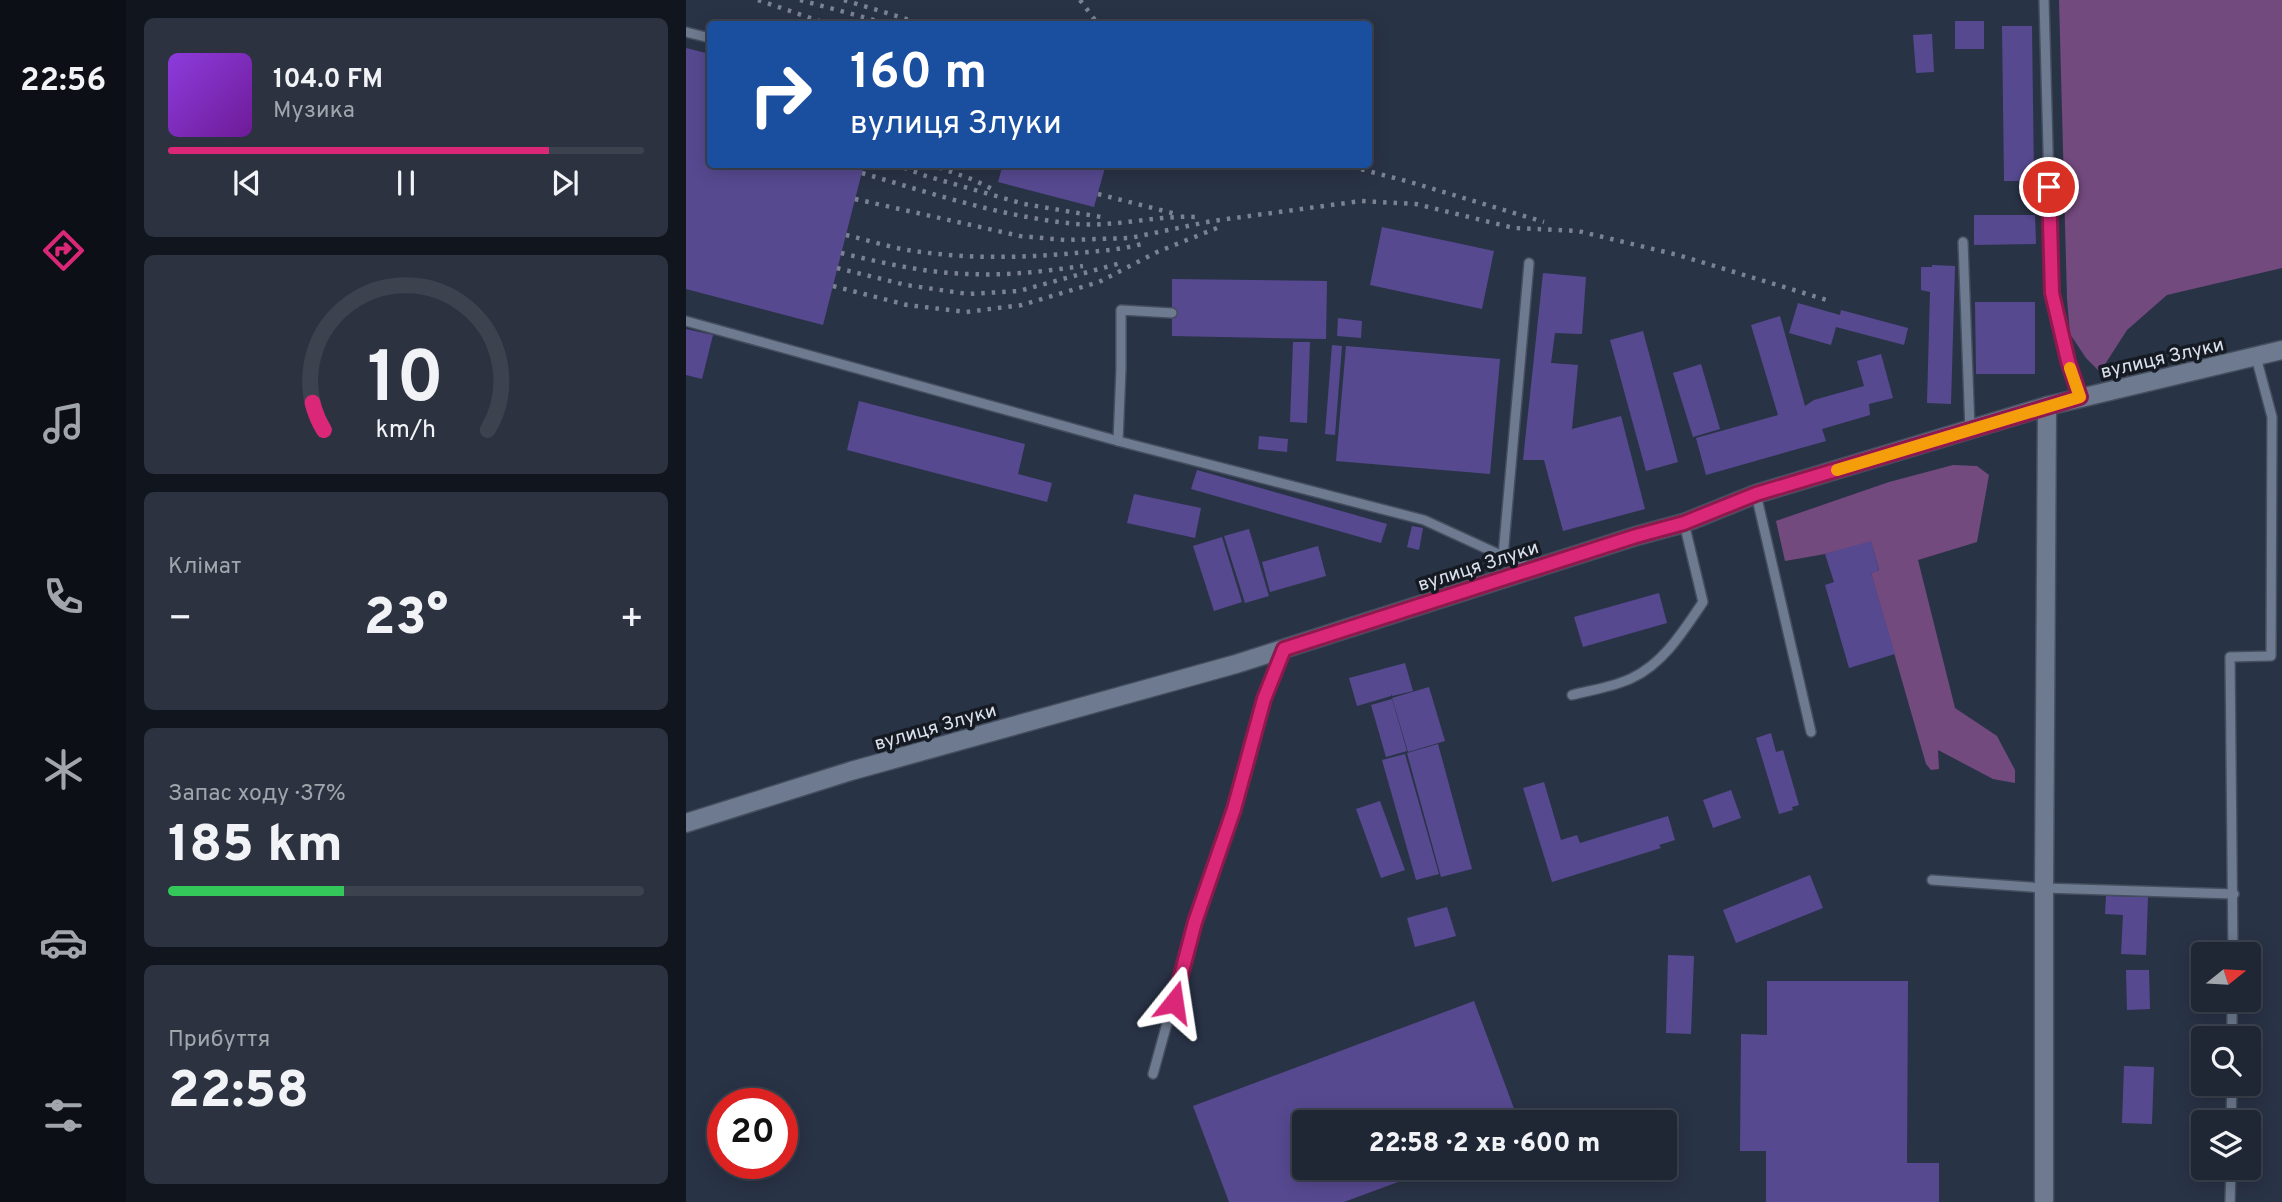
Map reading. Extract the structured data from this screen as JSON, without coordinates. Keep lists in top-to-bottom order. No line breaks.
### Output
{"streets":{"street":["вулиця Злуки"]},"north":"right","page":{"tabs":"22:56","turn":["160 m","вулиця Злуки"],"song":["104.0 FM","Музика"],"tile":["Клімат",["Запас ходу · 37%","185 km"],["Прибуття","22:58"]],"heat":["−","23°","+"],"limit":"20","trip":"22:58 · 2 хв · 600 m","gauge":["10","km/h"]}}
